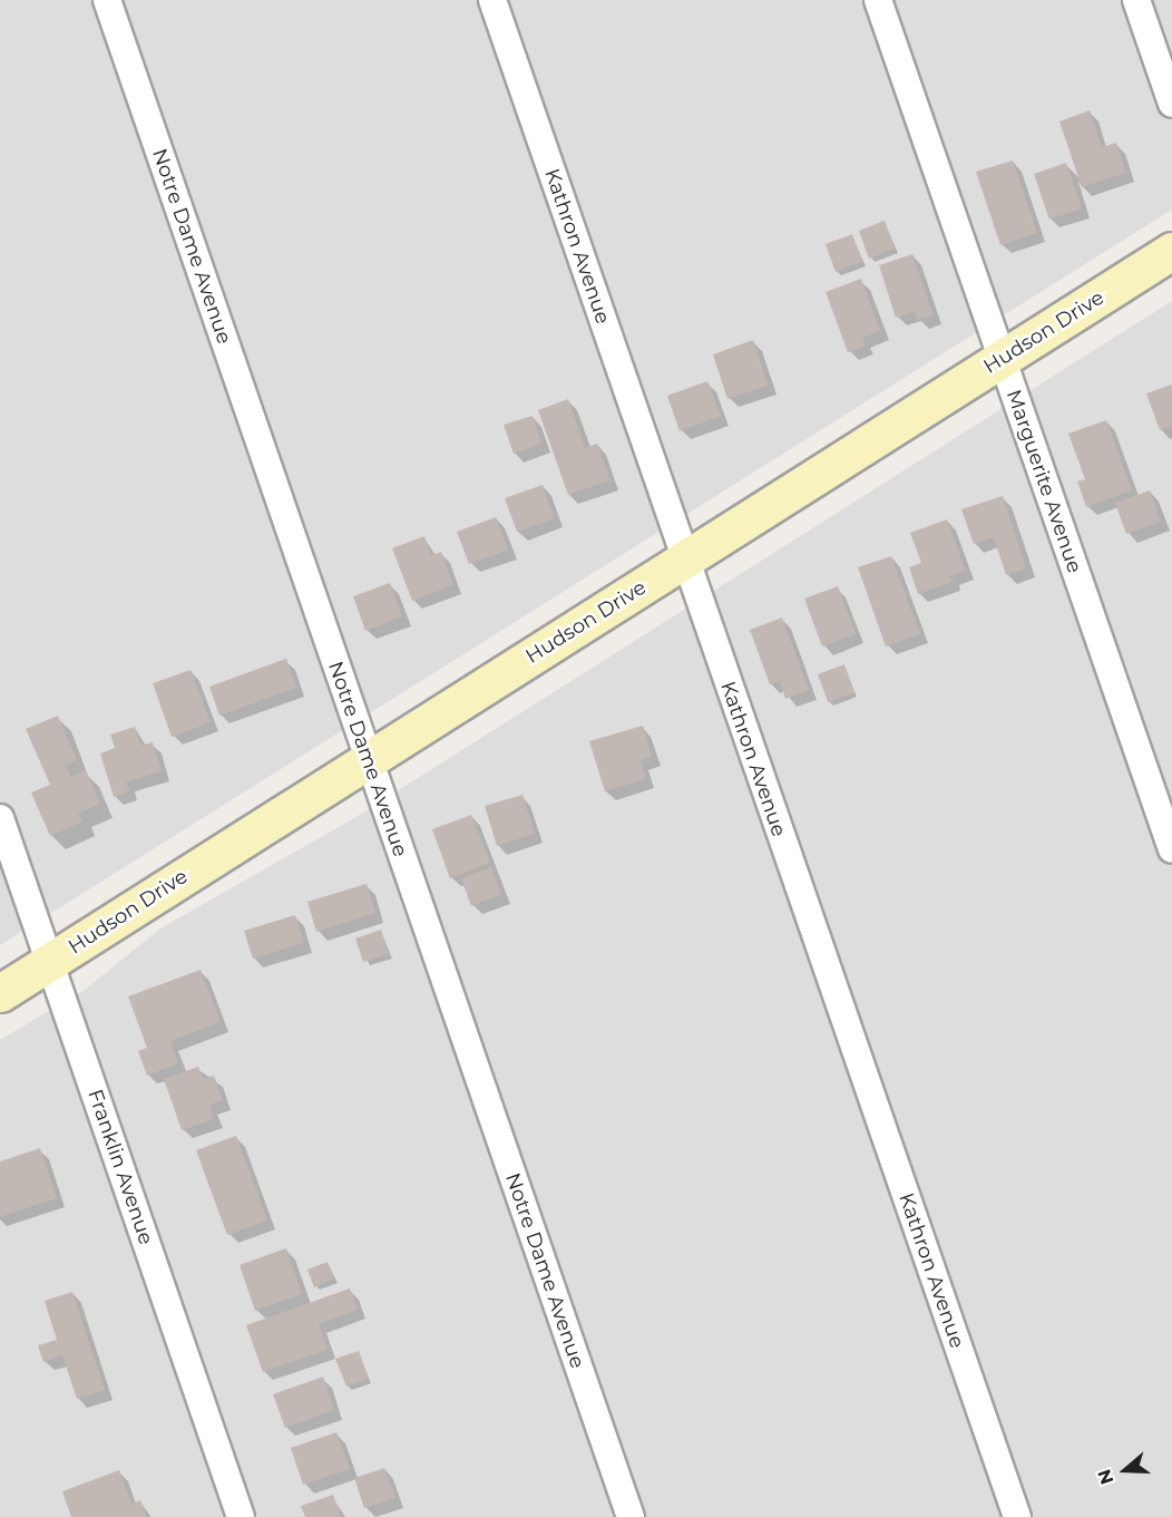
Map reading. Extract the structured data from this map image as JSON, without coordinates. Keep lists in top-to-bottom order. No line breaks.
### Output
{"streets":{"street":["Notre Dame Avenue","Kathron Avenue","Hudson Drive","Marguerite Avenue","Franklin Avenue"]},"crossings":[["Notre Dame Avenue","Hudson Drive"],["Kathron Avenue","Hudson Drive"],["Hudson Drive","Marguerite Avenue"],["Hudson Drive","Franklin Avenue"]],"north":"left"}
